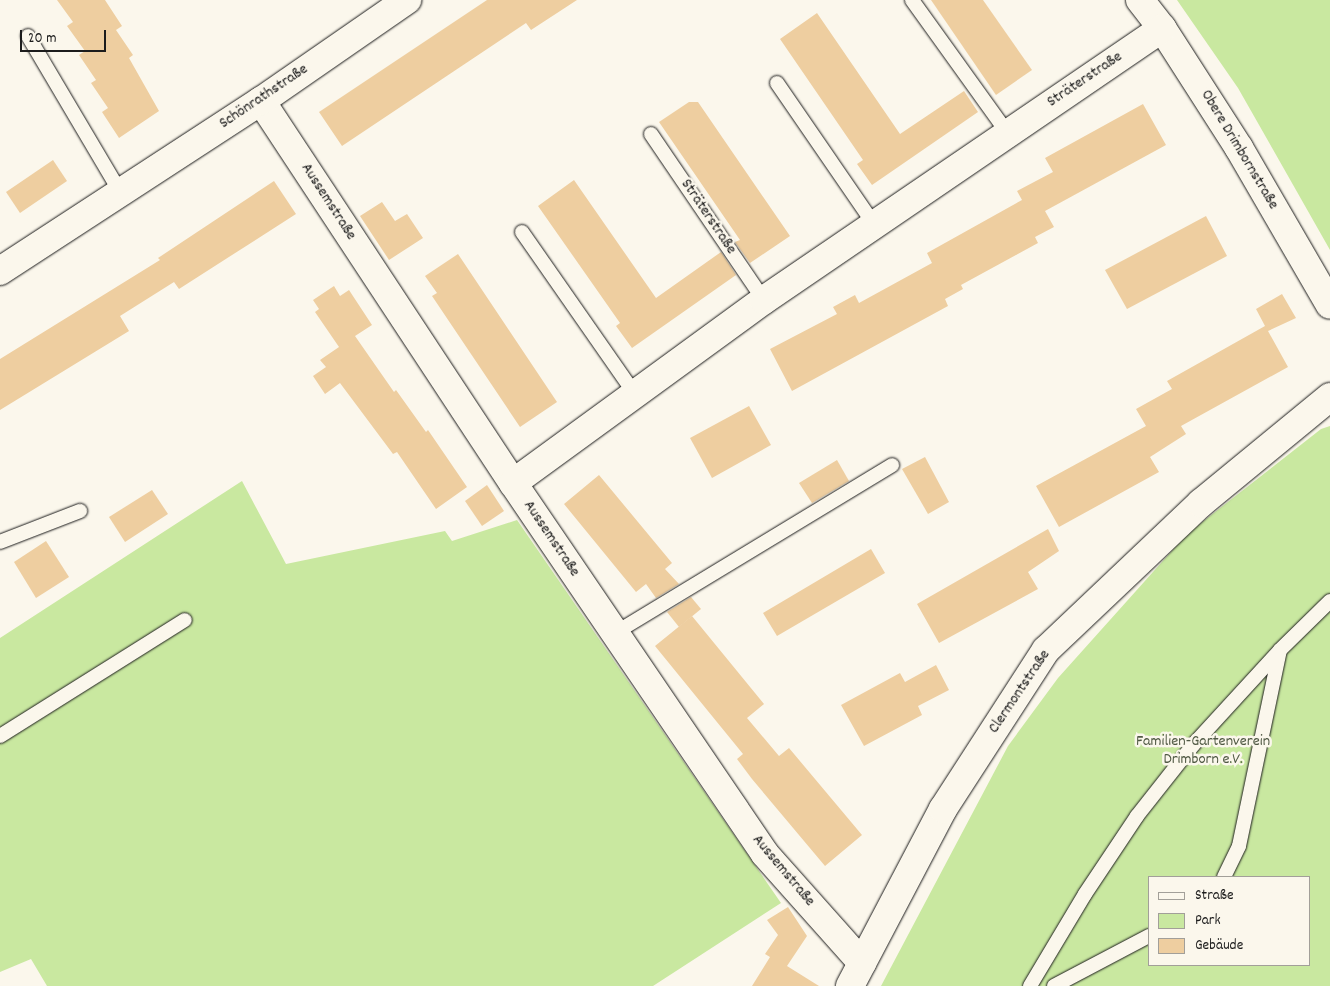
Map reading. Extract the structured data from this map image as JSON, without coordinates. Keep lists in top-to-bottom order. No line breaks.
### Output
{"streets":{"street":["Sträterstraße","Schönrathstraße","Obere Drimbornstraße","Aussemstraße","Clermontstraße"]},"crossings":[["Sträterstraße","Obere Drimbornstraße"],["Sträterstraße","Aussemstraße"],["Schönrathstraße","Aussemstraße"],["Aussemstraße","Clermontstraße"]],"parks":["Familien-Gartenverein Drimborn e.V."],"legend":["Straße","Park","Gebäude"],"scale_bar":"20 m"}
